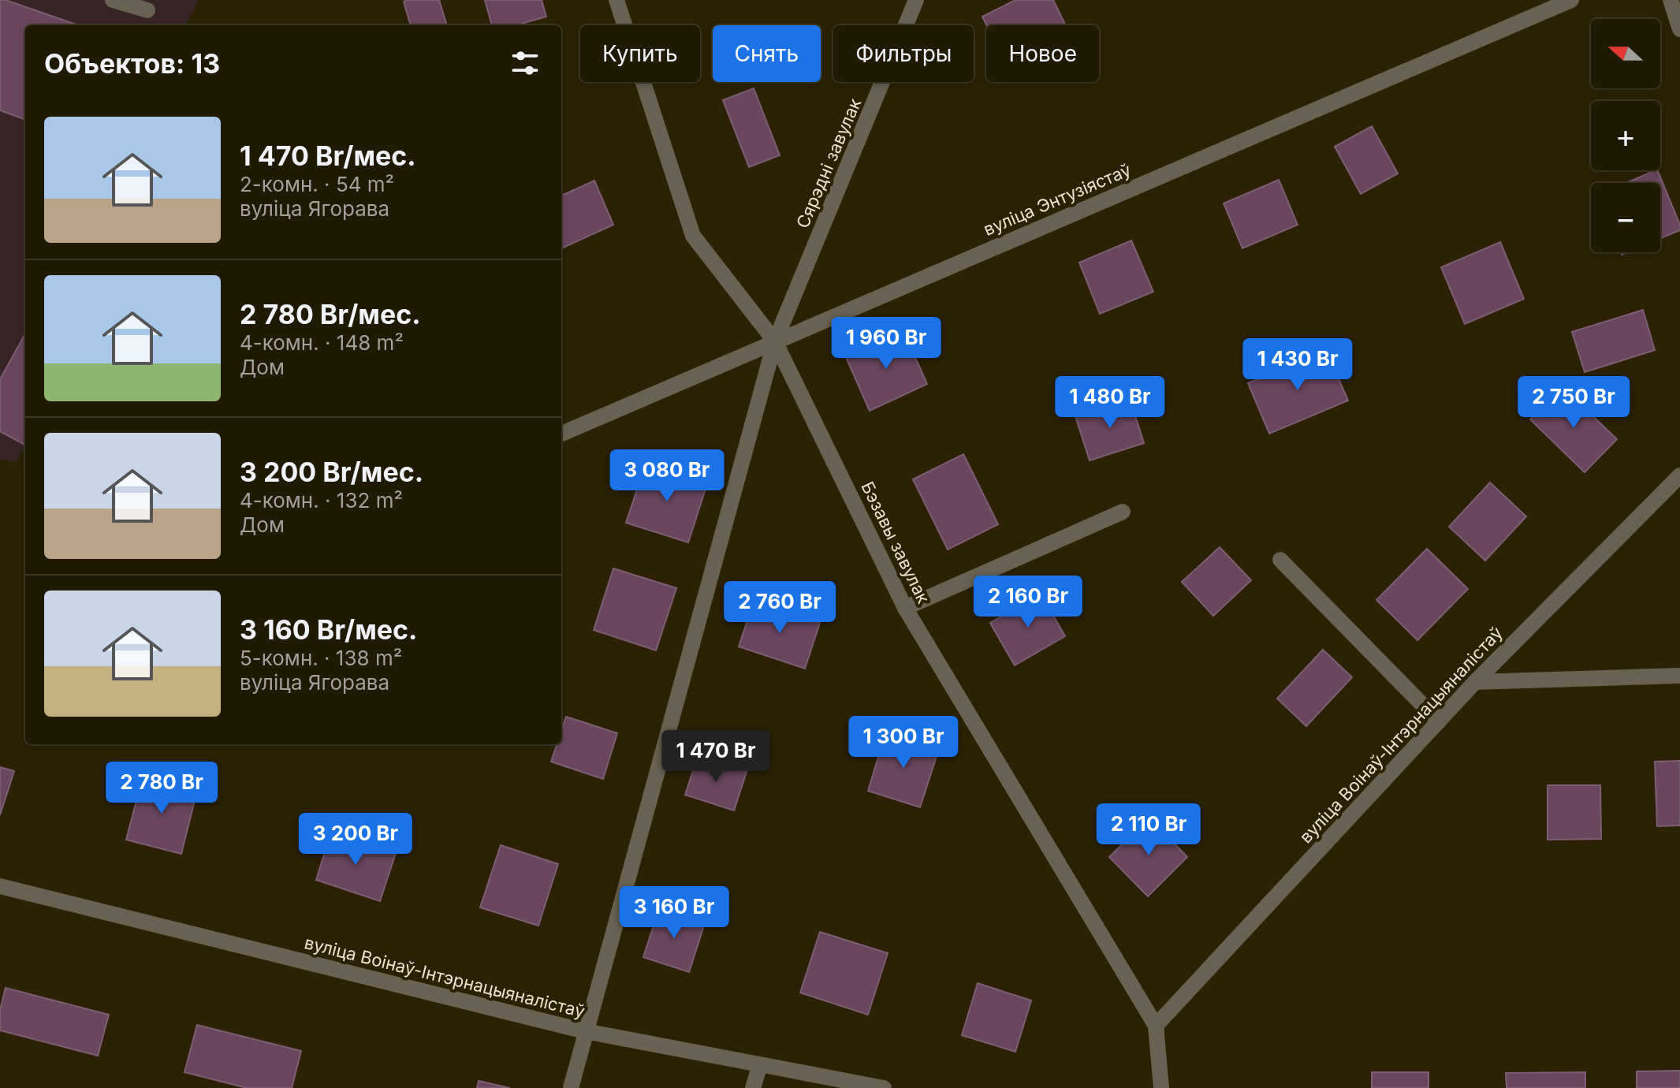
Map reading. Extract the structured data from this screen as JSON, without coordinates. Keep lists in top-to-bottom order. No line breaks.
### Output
{"streets":{"street":["Сярэдні завулак","вуліца Энтузіястаў","Бэзавы завулак","вуліца Воінаў-Інтэрнацыяналістаў"]},"crossings":[["Сярэдні завулак","вуліца Энтузіястаў"],["Сярэдні завулак","Бэзавы завулак"],["Сярэдні завулак","вуліца Воінаў-Інтэрнацыяналістаў"],["вуліца Энтузіястаў","Бэзавы завулак"],["Бэзавы завулак","вуліца Воінаў-Інтэрнацыяналістаў"]],"north":"left","page":{"map_buttons":["+","−"],"chip":["Купить","Снять","Фильтры","Новое"],"heading":"Объектов: 13","list":[{"name":"1 470 Br/мес.","note":"2-комн. · 54 m² · вуліца Ягорава"},{"name":"2 780 Br/мес.","note":"4-комн. · 148 m² · Дом"},{"name":"3 200 Br/мес.","note":"4-комн. · 132 m² · Дом"},{"name":"3 160 Br/мес.","note":"5-комн. · 138 m² · вуліца Ягорава"}],"price":["1 960 Br","1 430 Br","1 480 Br","2 750 Br","3 080 Br","2 160 Br","2 760 Br","1 300 Br","1 470 Br","2 780 Br","2 110 Br","3 200 Br","3 160 Br"]}}
